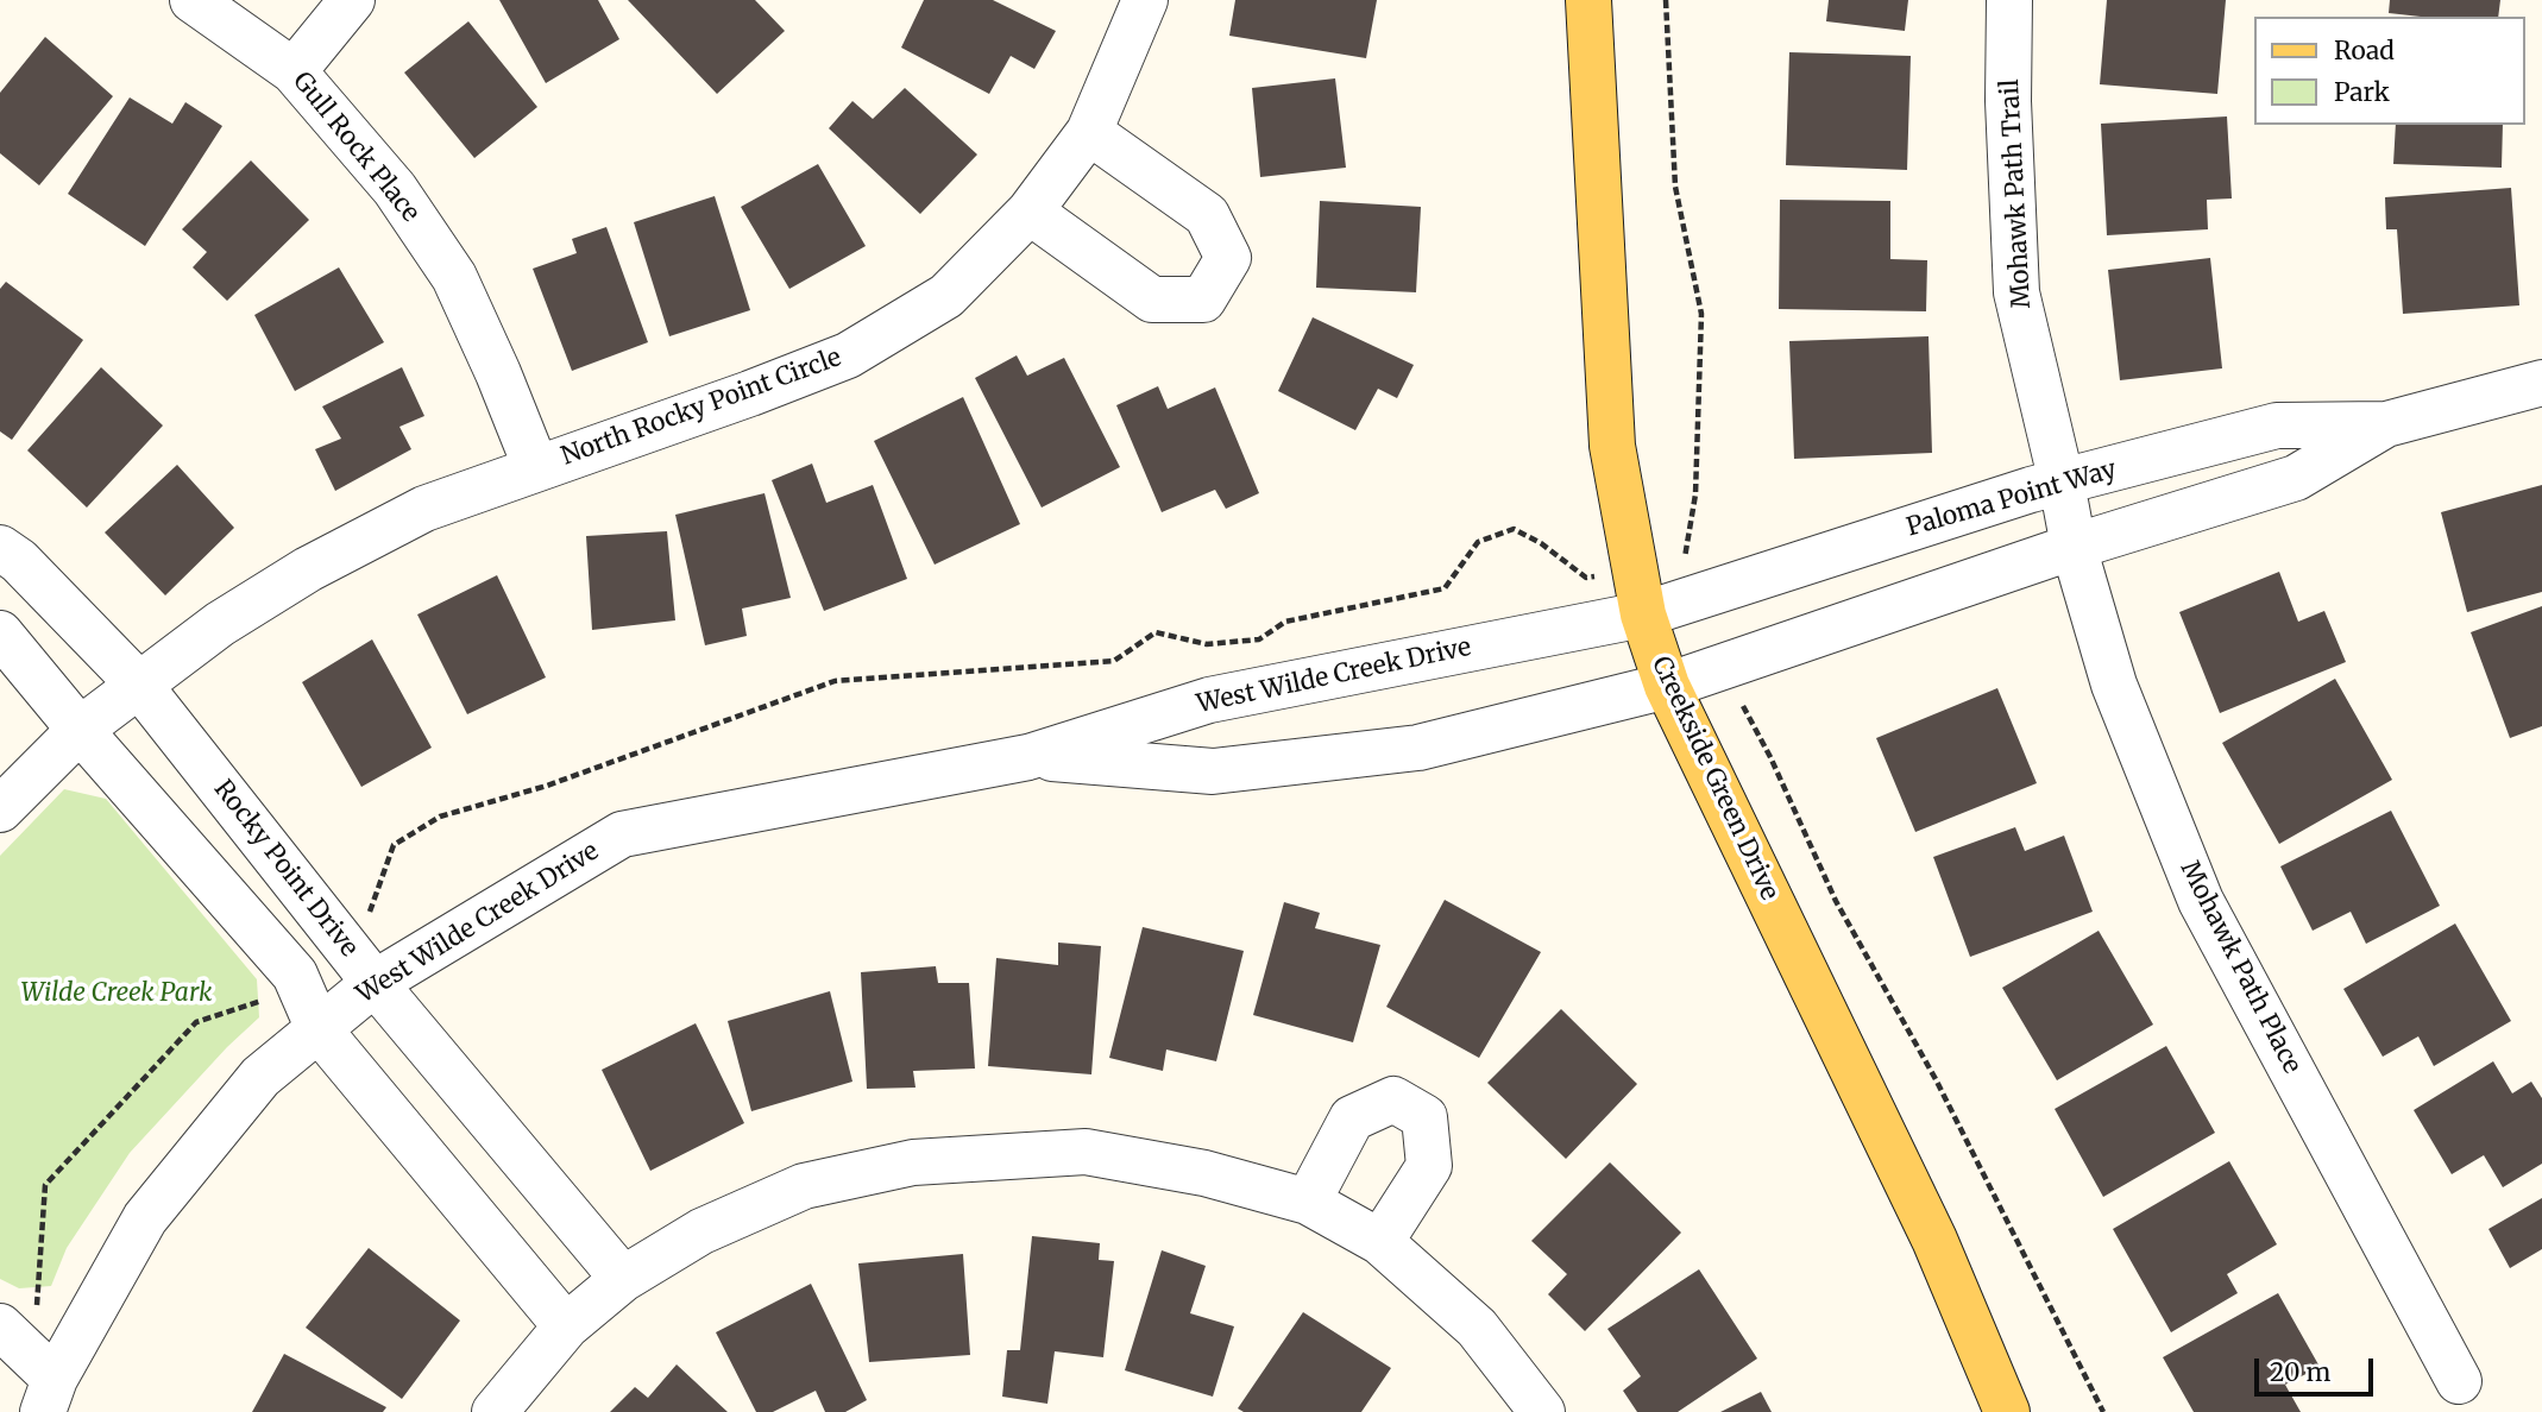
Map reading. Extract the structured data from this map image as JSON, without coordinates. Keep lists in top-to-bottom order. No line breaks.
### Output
{"streets":{"main road":["Creekside Green Drive"],"street":["Gull Rock Place","Mohawk Path Trail","North Rocky Point Circle","Paloma Point Way","West Wilde Creek Drive","Rocky Point Drive","Mohawk Path Place"]},"crossings":[["Gull Rock Place","North Rocky Point Circle"],["Mohawk Path Trail","Paloma Point Way"],["Mohawk Path Trail","Mohawk Path Place"],["North Rocky Point Circle","Rocky Point Drive"],["Paloma Point Way","West Wilde Creek Drive"],["Paloma Point Way","Creekside Green Drive"],["Paloma Point Way","Mohawk Path Place"],["West Wilde Creek Drive","Creekside Green Drive"],["West Wilde Creek Drive","Rocky Point Drive"]],"parks":["Wilde Creek Park"],"legend":["Road","Park"],"scale_bar":"20 m"}
